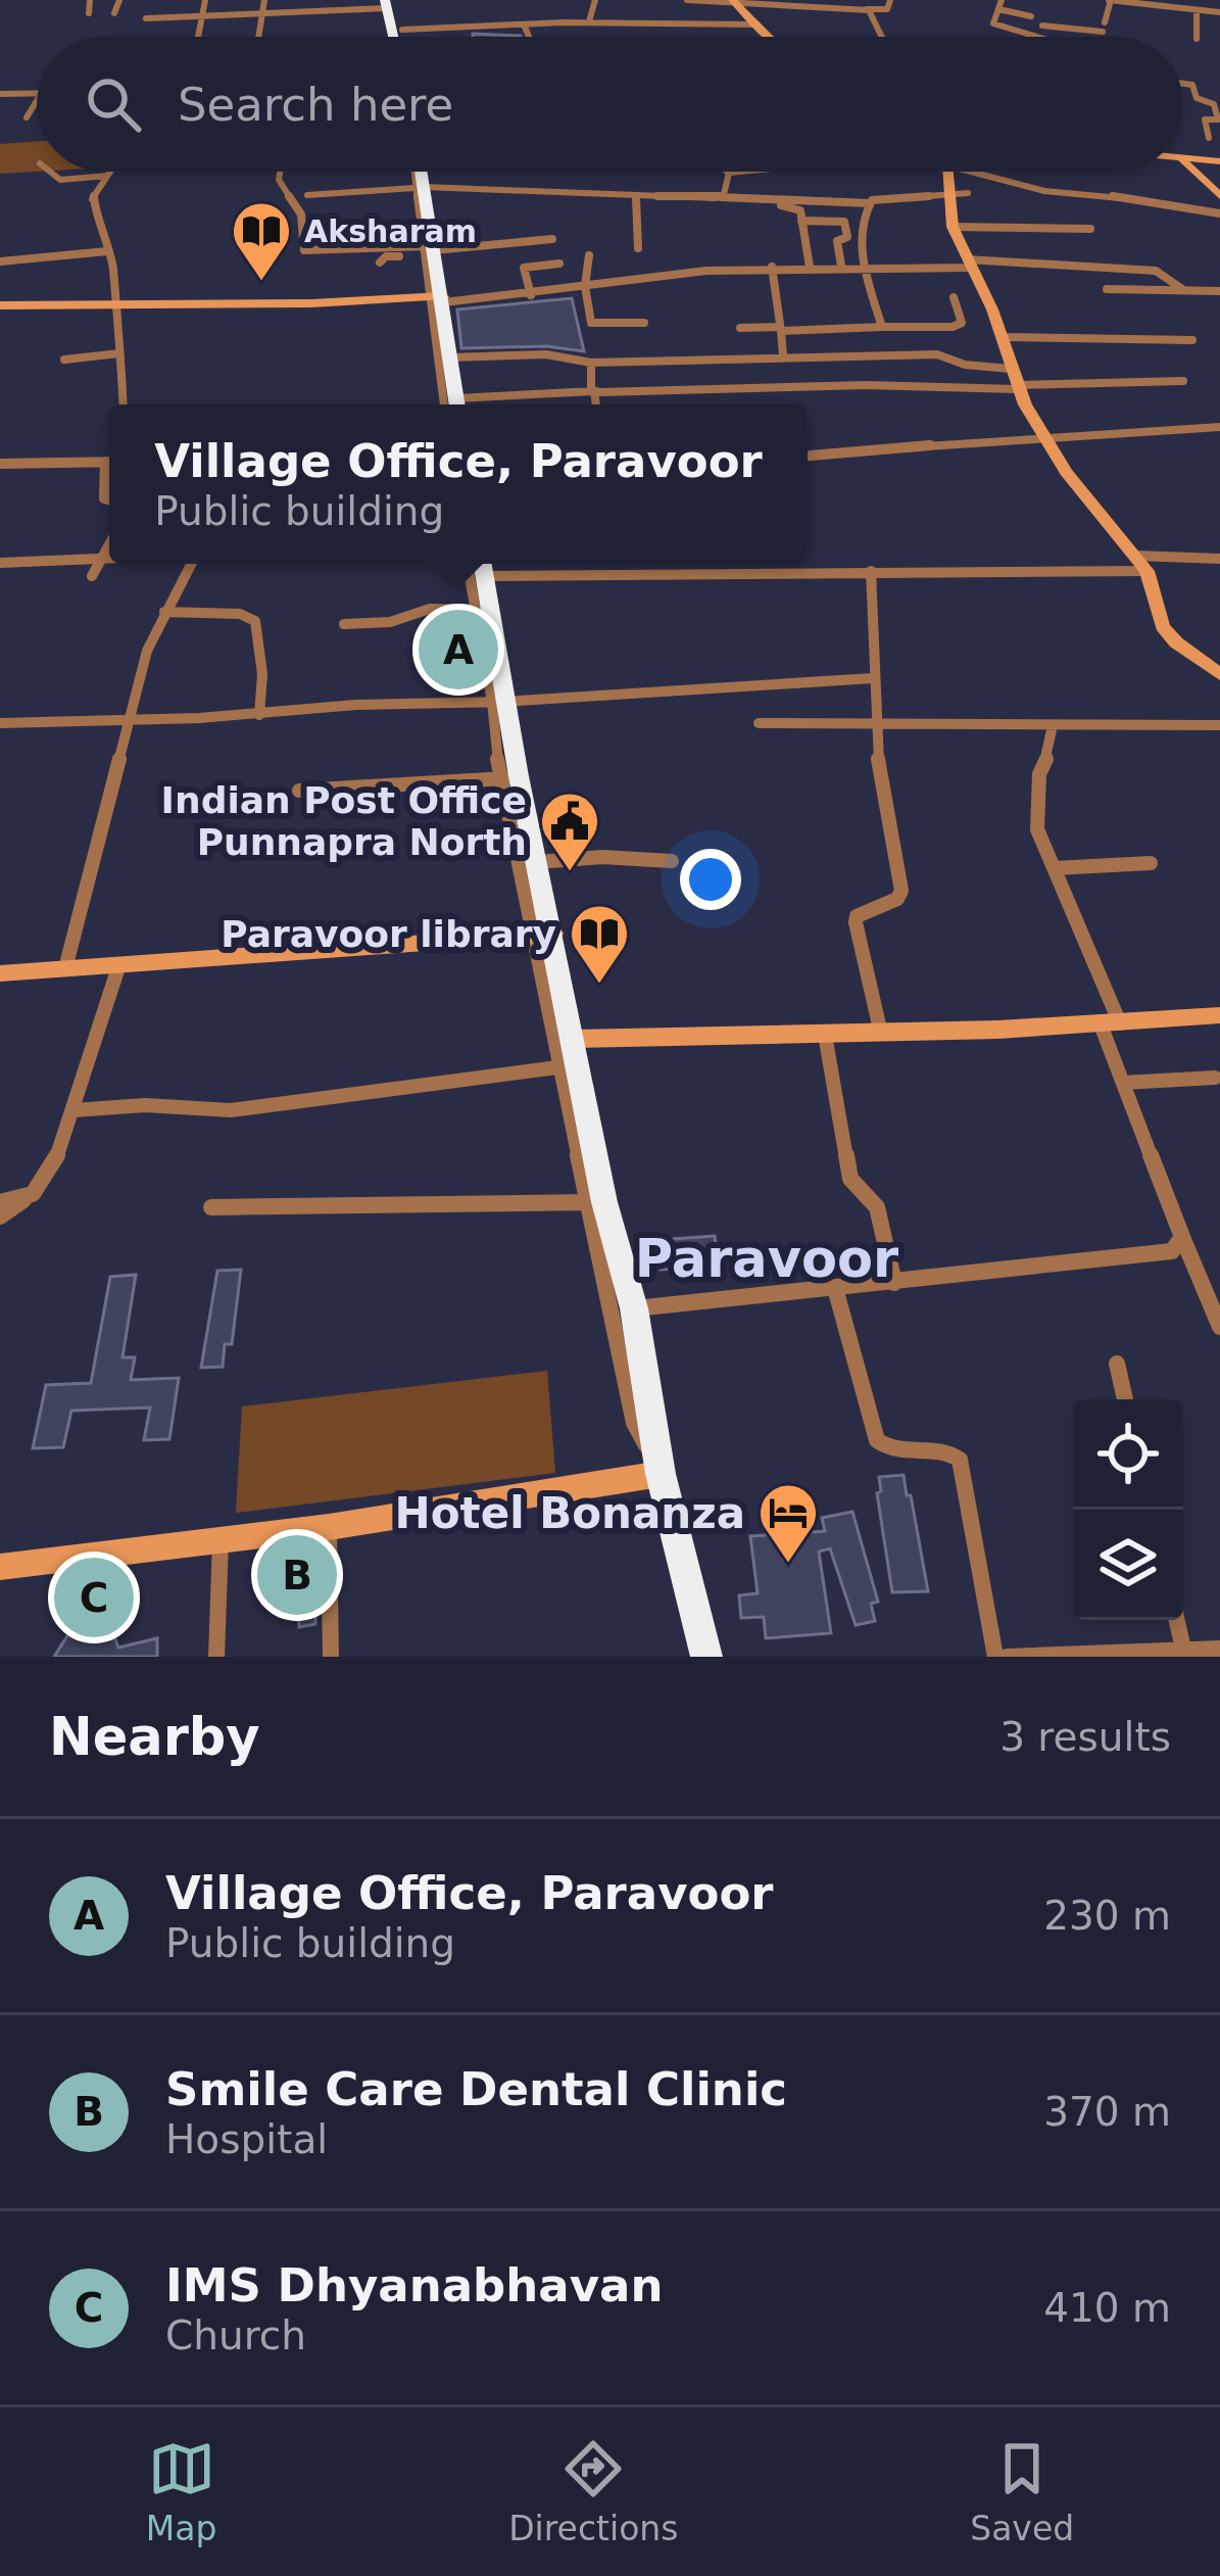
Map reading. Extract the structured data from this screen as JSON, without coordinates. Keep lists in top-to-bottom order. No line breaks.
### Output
{"districts":["Paravoor"],"places":{"library":["Aksharam","Paravoor library"],"public building":["Indian Post Office Punnapra North"],"hotel":["Hotel Bonanza"]},"page":{"search":"Search here","popup":["Village Office, Paravoor","Public building"],"pins":["A","B","C"],"heading":["Nearby","3 results"],"list":[{"mark":"A","name":"Village Office, Paravoor","note":"Public building","value":"230 m"},{"mark":"B","name":"Smile Care Dental Clinic","note":"Hospital","value":"370 m"},{"mark":"C","name":"IMS Dhyanabhavan","note":"Church","value":"410 m"}],"nav":["Map","Directions","Saved"]}}
